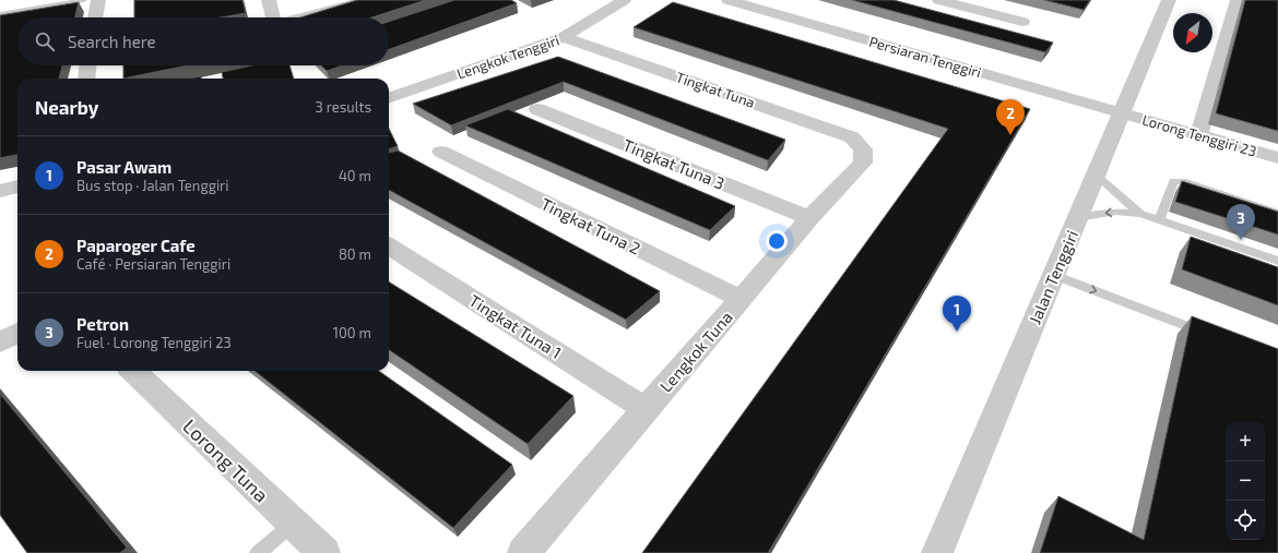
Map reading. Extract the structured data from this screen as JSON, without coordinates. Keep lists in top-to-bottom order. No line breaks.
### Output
{"streets":{"street":["Lengkok Tenggiri","Persiaran Tenggiri","Tingkat Tuna","Lorong Tenggiri 23","Tingkat Tuna 3","Tingkat Tuna 2","Jalan Tenggiri","Tingkat Tuna 1","Lengkok Tuna","Lorong Tuna"]},"crossings":[["Lengkok Tenggiri","Tingkat Tuna"],["Persiaran Tenggiri","Lorong Tenggiri 23"],["Persiaran Tenggiri","Jalan Tenggiri"],["Tingkat Tuna","Lengkok Tuna"],["Lorong Tenggiri 23","Jalan Tenggiri"],["Tingkat Tuna 3","Lengkok Tuna"],["Tingkat Tuna 2","Lengkok Tuna"],["Tingkat Tuna 1","Lengkok Tuna"]],"north":"bottom left","page":{"search":"Search here","heading":["Nearby","3 results"],"pins":["2","3","1"],"list":[{"mark":"1","name":"Pasar Awam","note":"Bus stop · Jalan Tenggiri","value":"40 m"},{"mark":"2","name":"Paparoger Cafe","note":"Café · Persiaran Tenggiri","value":"80 m"},{"mark":"3","name":"Petron","note":"Fuel · Lorong Tenggiri 23","value":"100 m"}],"map_buttons":["+","−"]}}
